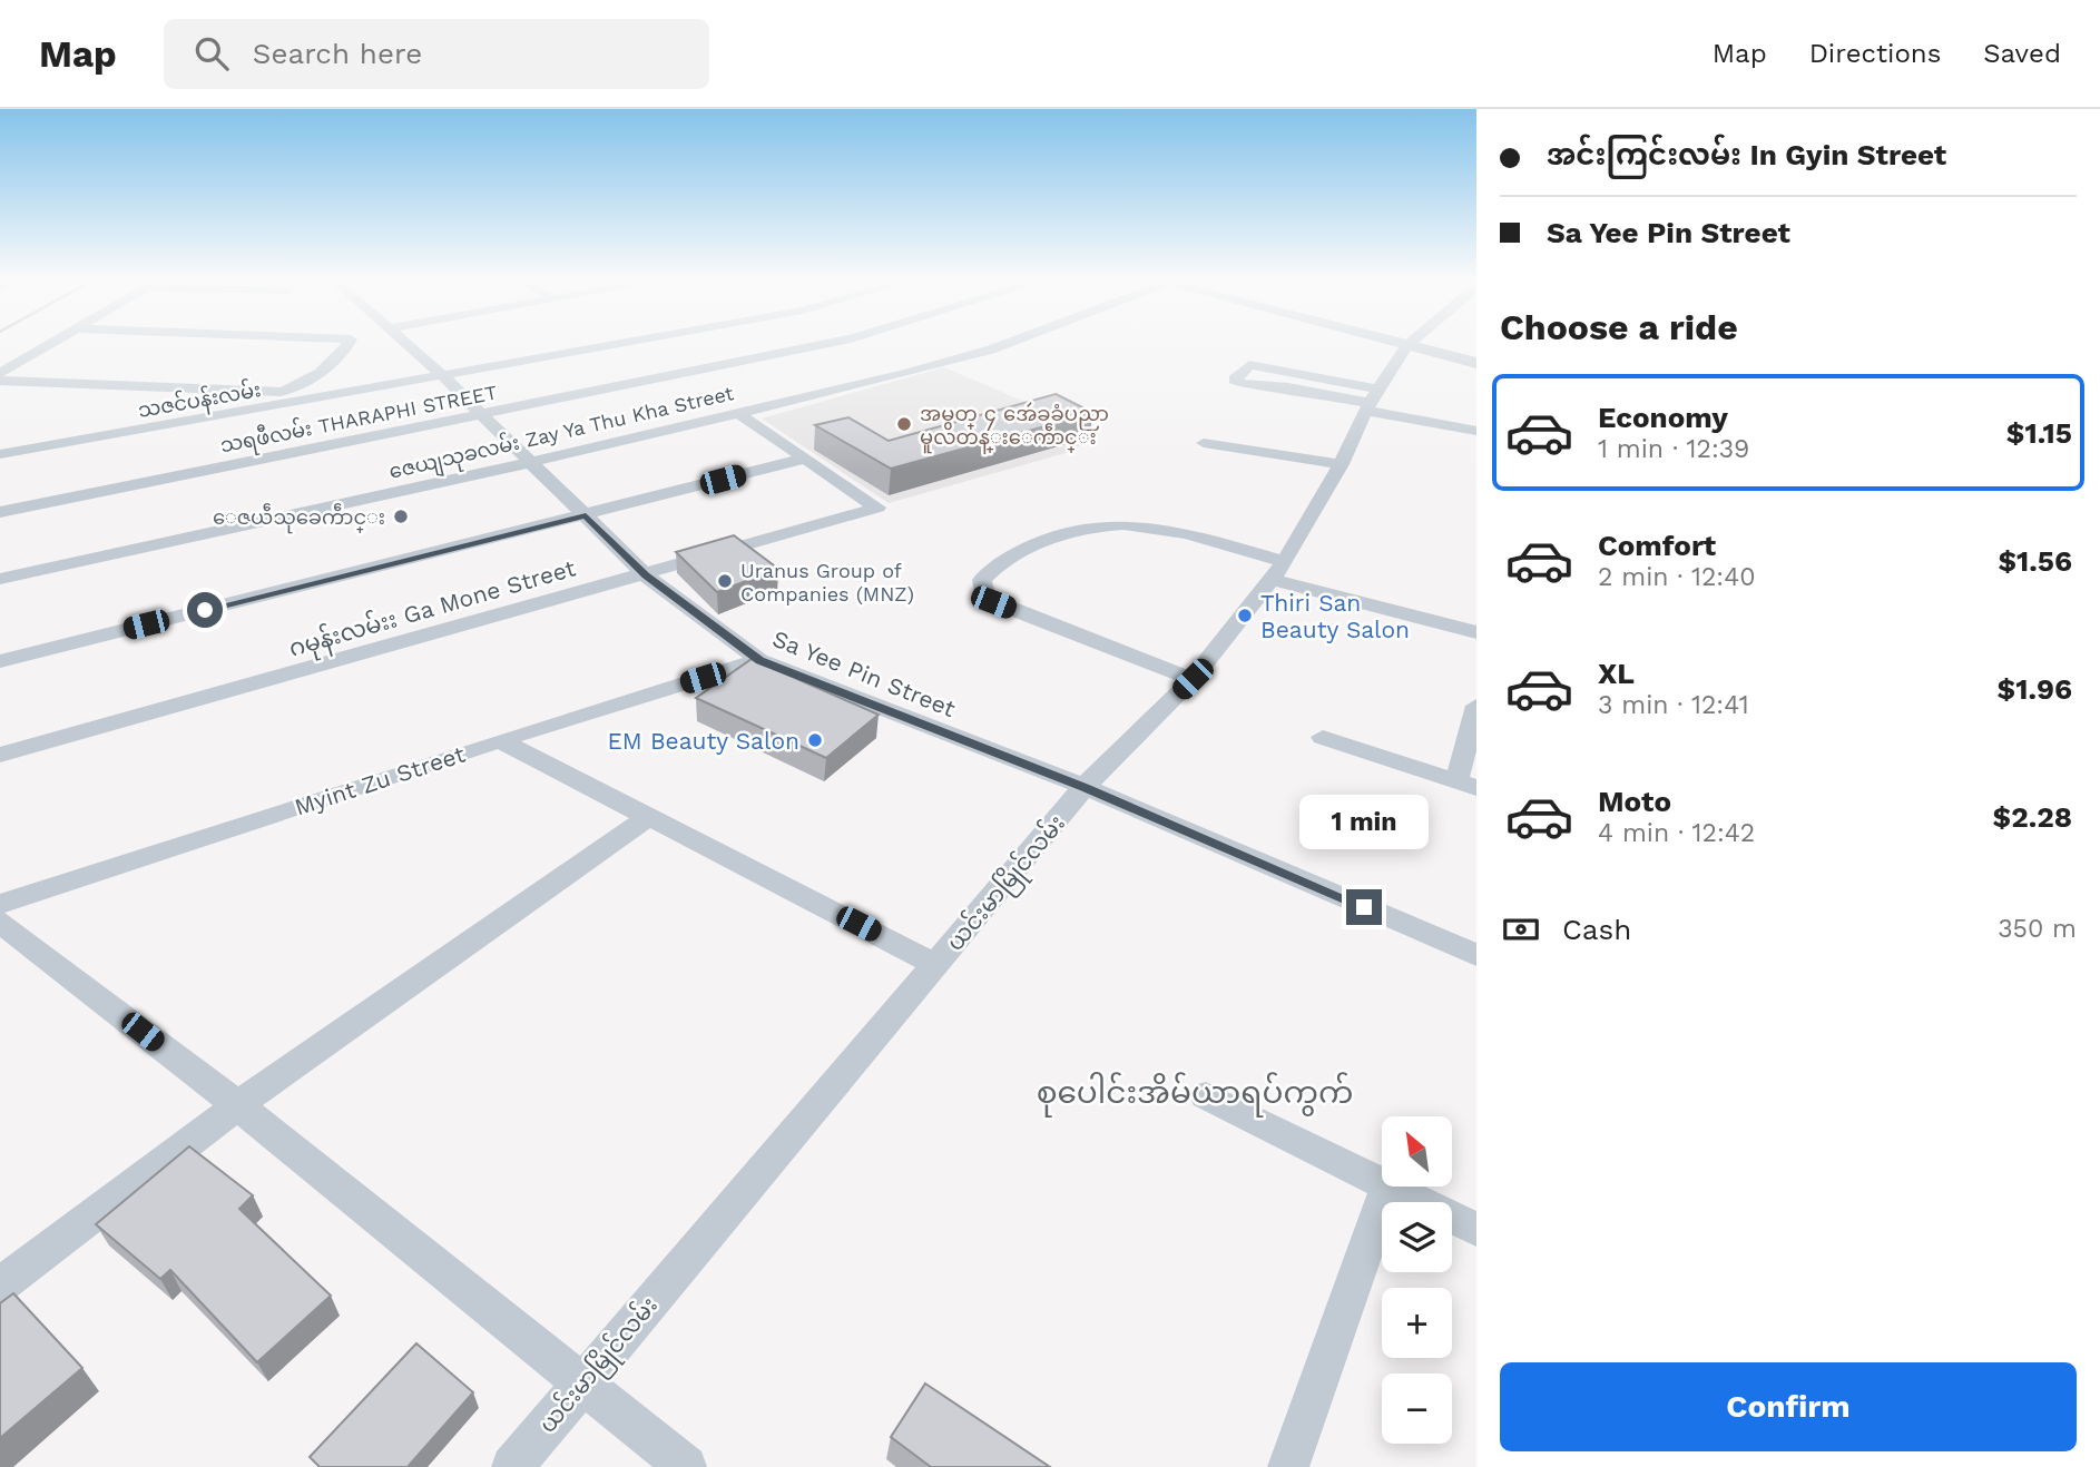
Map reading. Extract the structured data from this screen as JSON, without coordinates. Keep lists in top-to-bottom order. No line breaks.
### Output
{"streets":{"street":["သဇင်ပန်းလမ်း","သရဖီလမ်း THARAPHI STREET","ဇေယျသုခလမ်း Zay Ya Thu Kha Street","ဂမုန်းလမ်းး Ga Mone Street","Sa Yee Pin Street","Myint Zu Street","ယင်းမာမြိုင်လမ်း"]},"crossings":[["သဇင်ပန်းလမ်း","Sa Yee Pin Street"],["သရဖီလမ်း THARAPHI STREET","Sa Yee Pin Street"],["ဇေယျသုခလမ်း Zay Ya Thu Kha Street","Sa Yee Pin Street"],["ဂမုန်းလမ်းး Ga Mone Street","Sa Yee Pin Street"],["Sa Yee Pin Street","Myint Zu Street"],["Sa Yee Pin Street","ယင်းမာမြိုင်လမ်း"]],"districts":["စုပေါင်းအိမ်ယာရပ်ကွက်"],"places":["အမွတ္ ၄ အေဴခခံပညာ မူလတန္းေကဵာင္း","ေဇယဵသုခေကဵာင္း","Uranus Group of Companies (MNZ)","Thiri San Beauty Salon","EM Beauty Salon"],"north":"top left","page":{"header":"Map","search":"Search here","nav":["Map","Directions","Saved"],"banner":["အင်းကြင်းလမ်း In Gyin Street","Sa Yee Pin Street"],"heading":"Choose a ride","list":[{"name":"Economy","note":"1 min · 12:39","value":"$1.15"},{"name":"Comfort","note":"2 min · 12:40","value":"$1.56"},{"name":"XL","note":"3 min · 12:41","value":"$1.96"},{"name":"Moto","note":"4 min · 12:42","value":"$2.28"}],"bubble":"1 min","pay":["Cash","350 m"],"map_buttons":["+","−"],"buttons":"Confirm"}}
